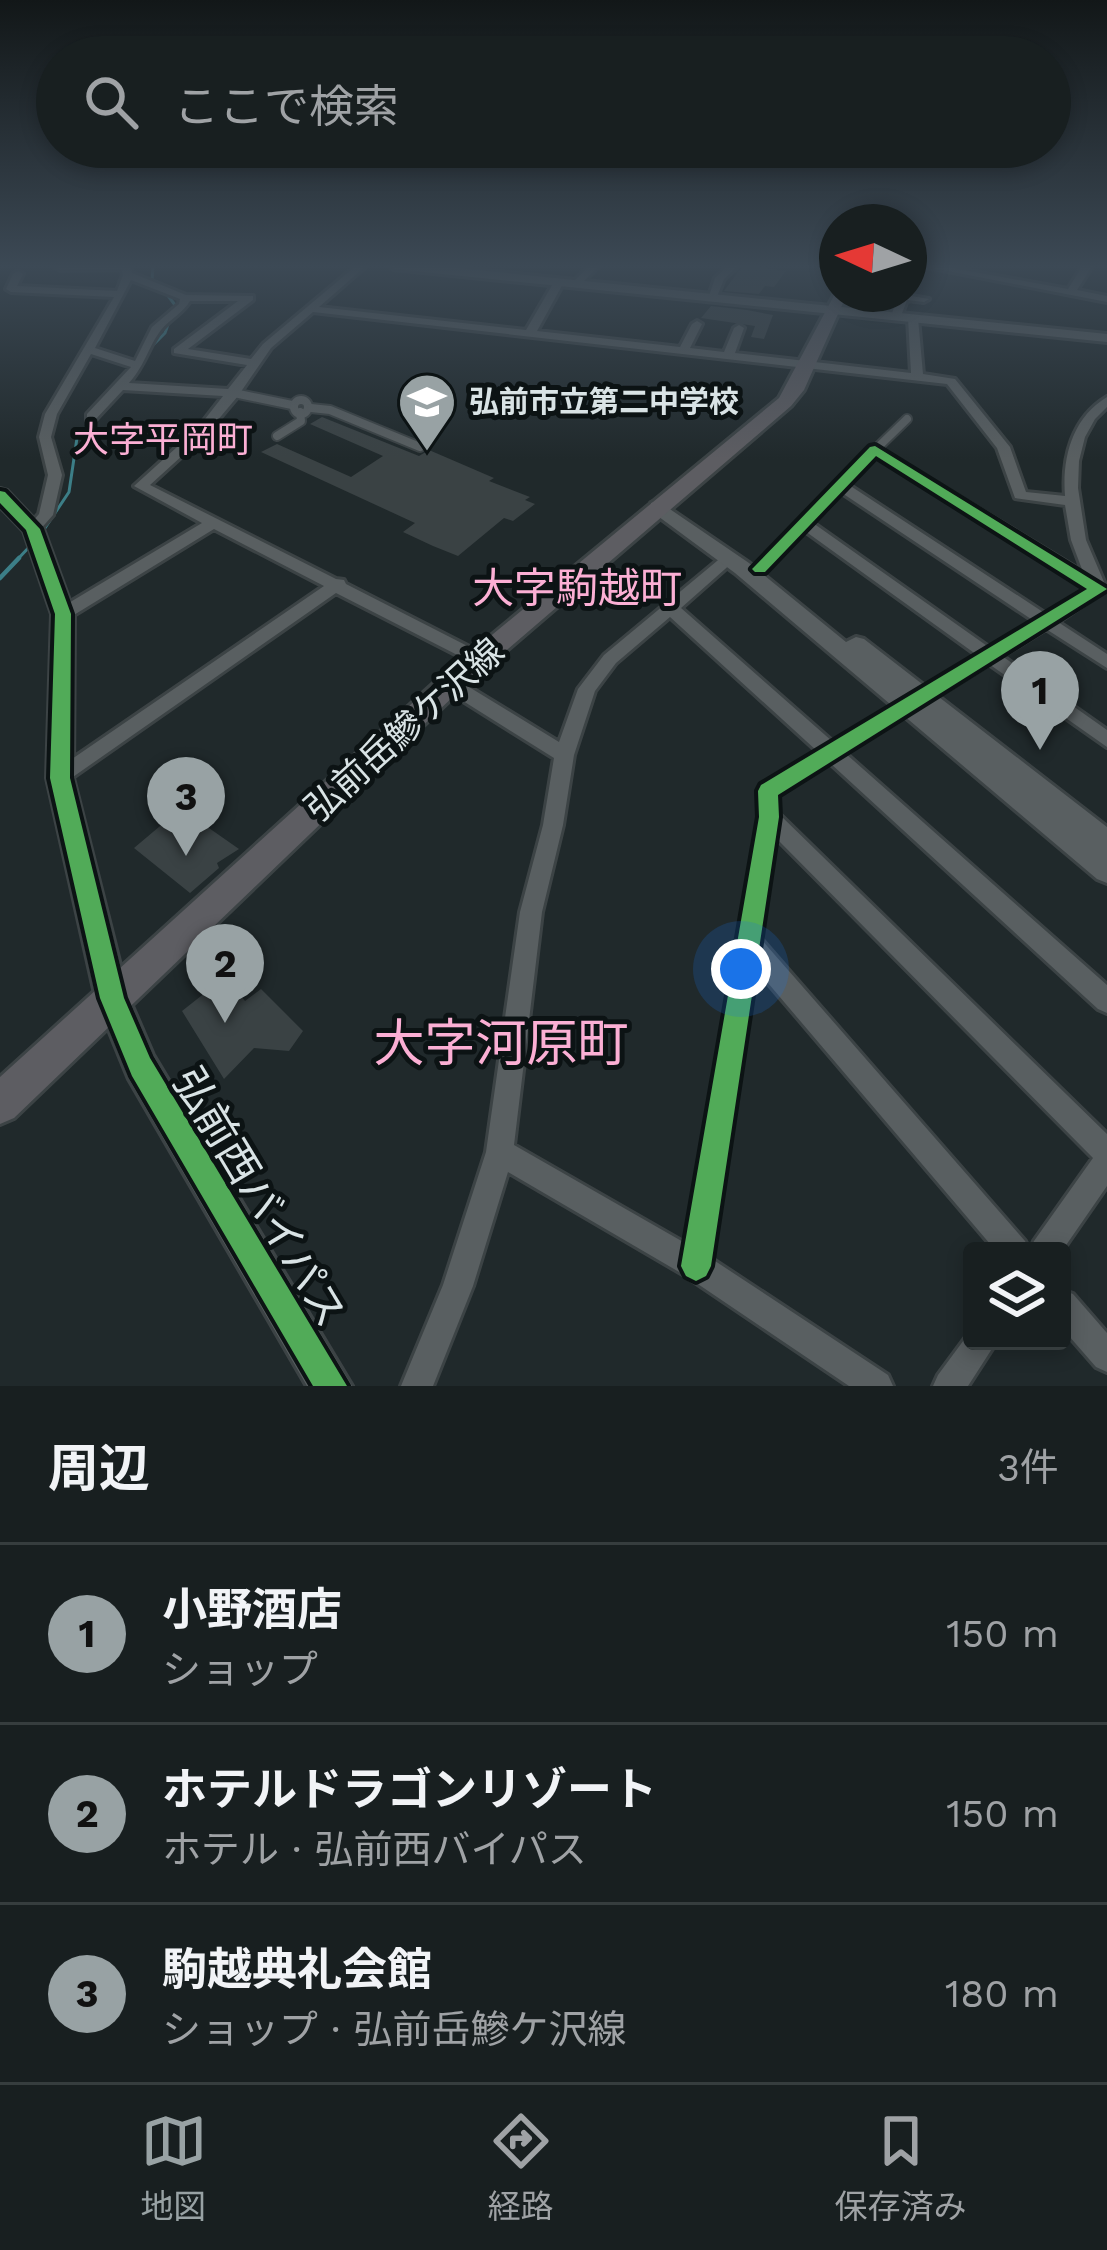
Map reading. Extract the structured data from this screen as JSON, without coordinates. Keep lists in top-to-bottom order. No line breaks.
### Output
{"streets":{"main road":["弘前岳鰺ケ沢線"],"street":["弘前西バイパス"]},"crossings":[["弘前岳鰺ケ沢線","弘前西バイパス"]],"districts":["大字平岡町","大字駒越町","大字河原町"],"places":{"school or university":["弘前市立第二中学校"]},"north":"left","page":{"search":"ここで検索","pins":["1","3","2"],"heading":["周辺","3件"],"list":[{"mark":"1","name":"小野酒店","note":"ショップ","value":"150 m"},{"mark":"2","name":"ホテルドラゴンリゾート","note":"ホテル · 弘前西バイパス","value":"150 m"},{"mark":"3","name":"駒越典礼会館","note":"ショップ · 弘前岳鰺ケ沢線","value":"180 m"}],"nav":["地図","経路","保存済み"]}}
